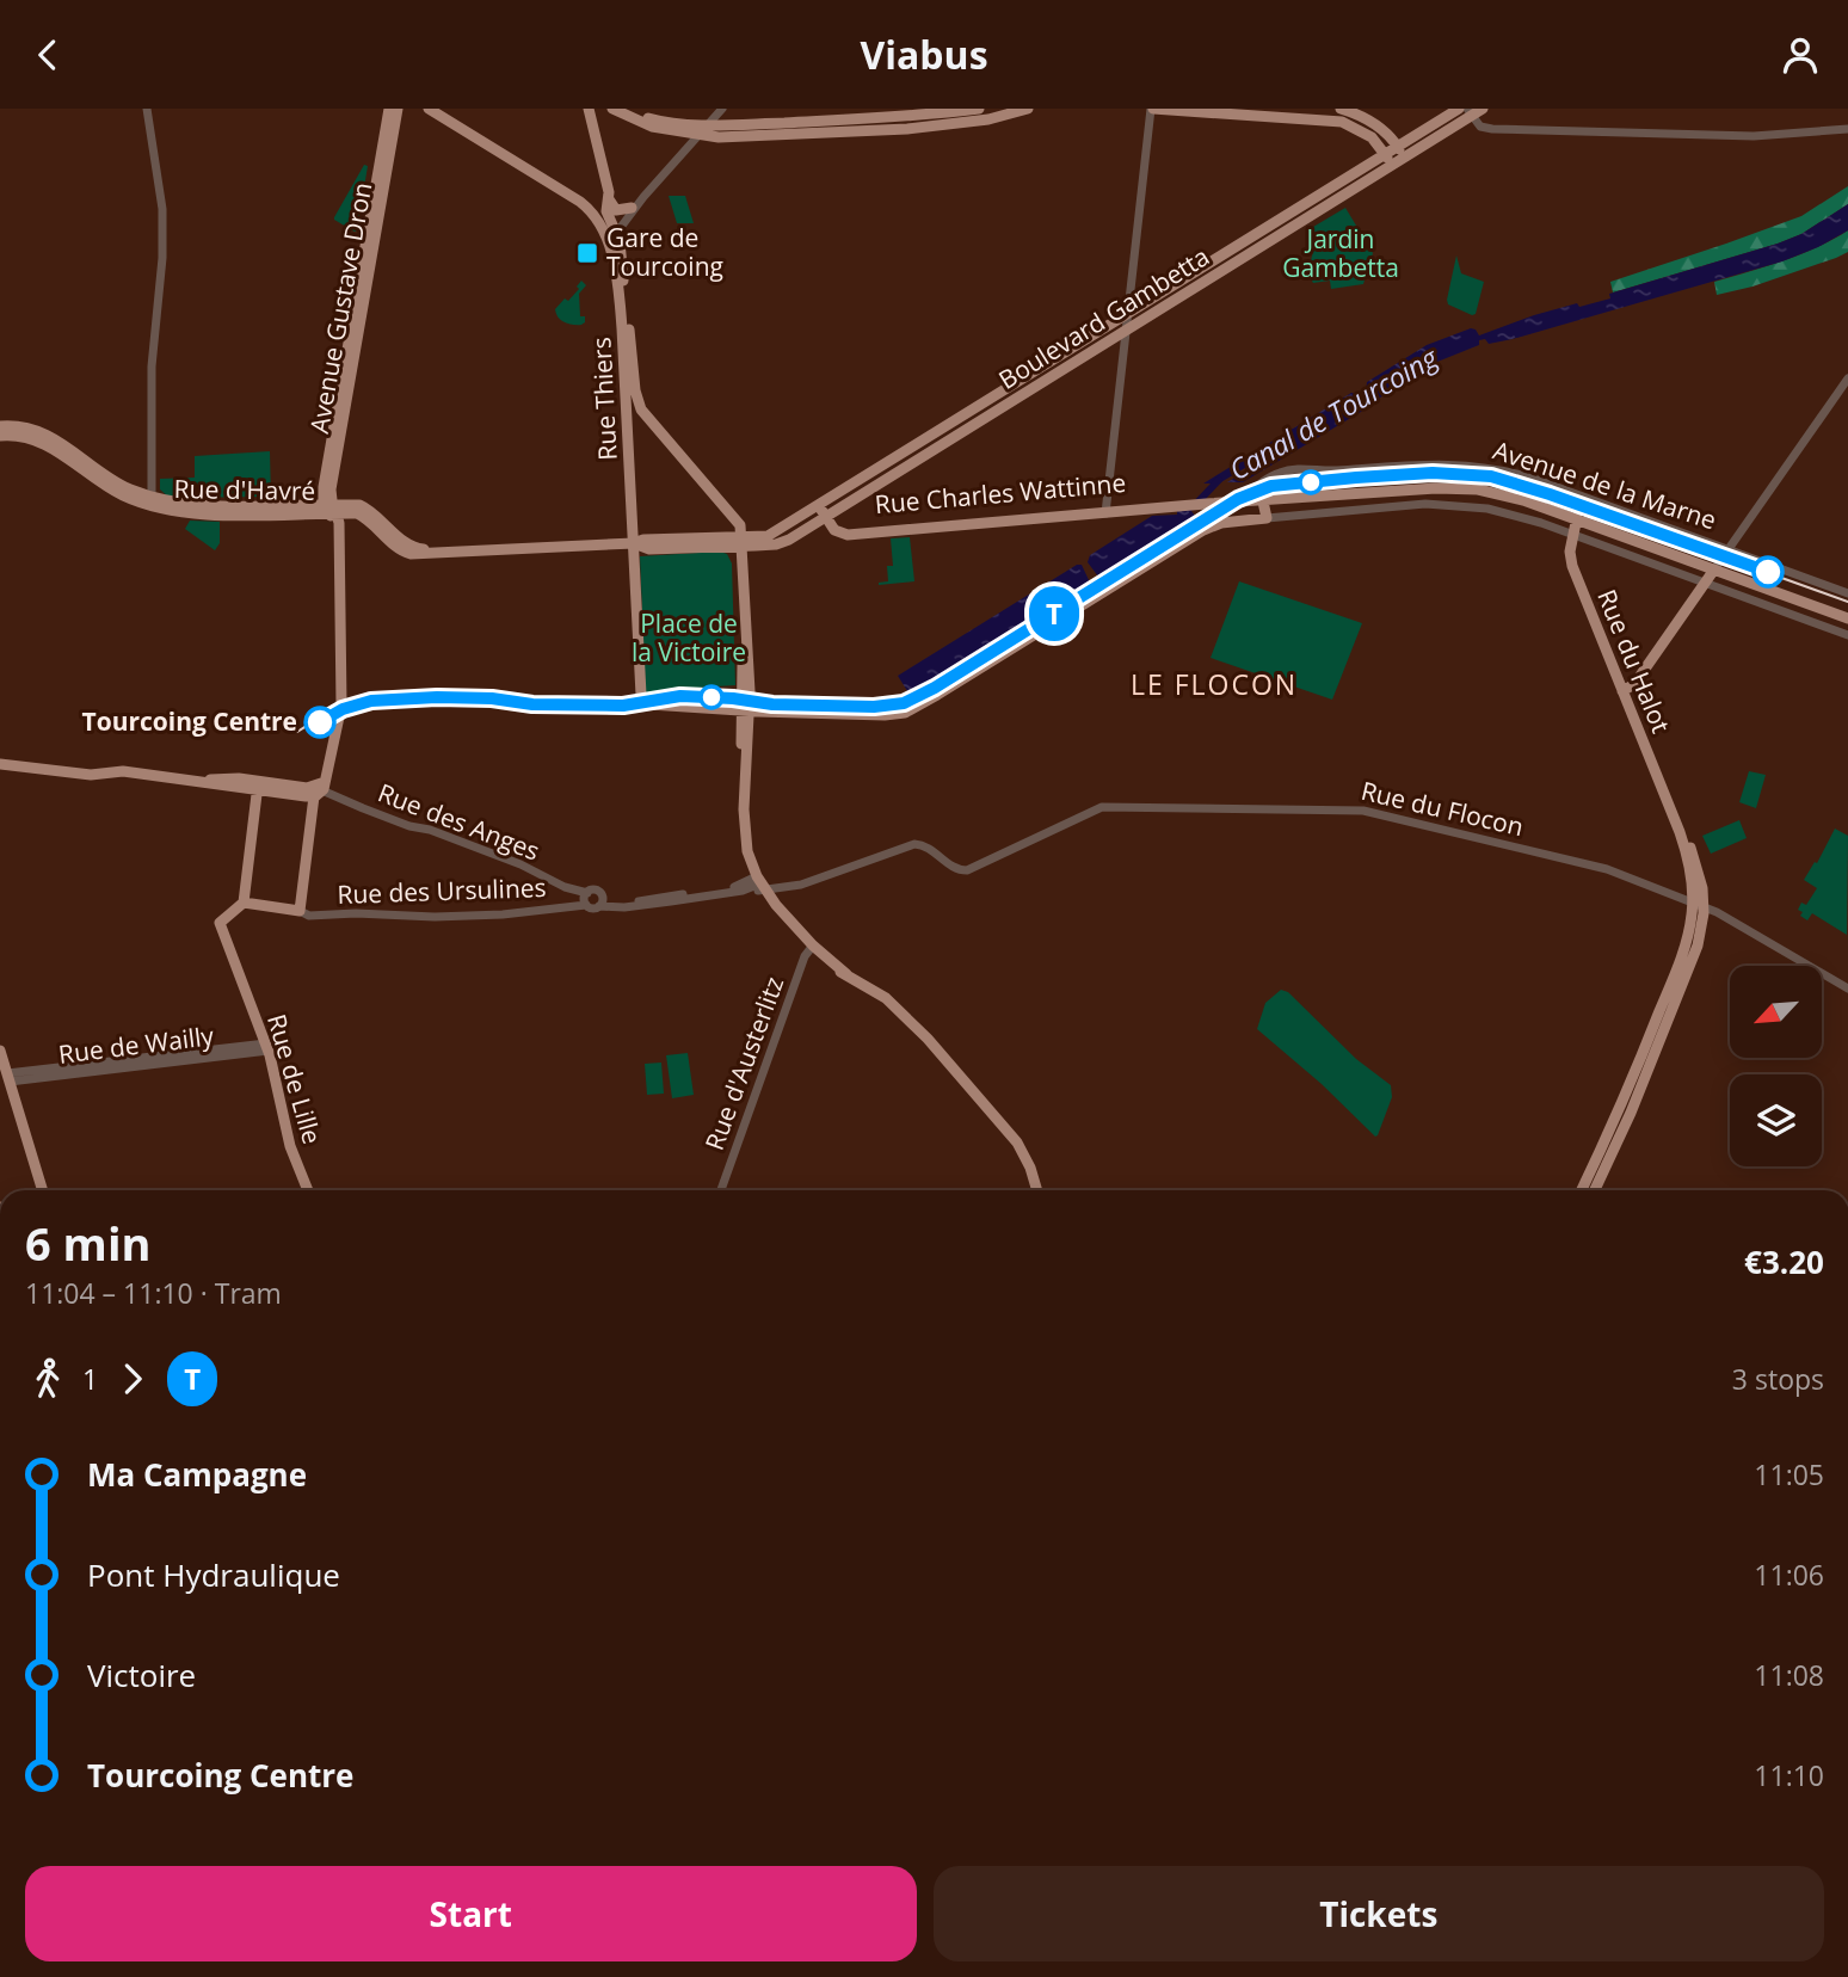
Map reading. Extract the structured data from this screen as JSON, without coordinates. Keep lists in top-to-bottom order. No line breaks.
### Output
{"streets":{"main road":["Avenue Gustave Dron","Boulevard Gambetta","Rue Thiers","Avenue de la Marne","Rue d'Havré","Rue Charles Wattinne","Rue du Halot","Rue de Lille"],"street":["Rue du Flocon","Rue des Anges","Rue des Ursulines","Rue de Wailly","Rue d'Austerlitz"]},"crossings":[["Avenue Gustave Dron","Rue d'Havré"],["Boulevard Gambetta","Rue Charles Wattinne"],["Rue Thiers","Rue d'Havré"],["Avenue de la Marne","Rue Charles Wattinne"],["Avenue de la Marne","Rue du Halot"],["Rue du Halot","Rue du Flocon"],["Rue des Anges","Rue des Ursulines"],["Rue de Wailly","Rue de Lille"]],"districts":["LE FLOCON"],"water":["Canal de Tourcoing"],"parks":["Jardin Gambetta","Place de la Victoire"],"places":{"transit":["Gare de Tourcoing"],"other":["Tourcoing Centre"]},"lines":["tram line T"],"north":"bottom left","page":{"header":"Viabus","on_map":"T","heading":["6 min","11:04 – 11:10 · Tram","€3.20"],"legs":["1","T","3 stops"],"list":[{"name":"Ma Campagne","value":"11:05"},{"name":"Pont Hydraulique","value":"11:06"},{"name":"Victoire","value":"11:08"},{"name":"Tourcoing Centre","value":"11:10"}],"buttons":["Start","Tickets"]}}
